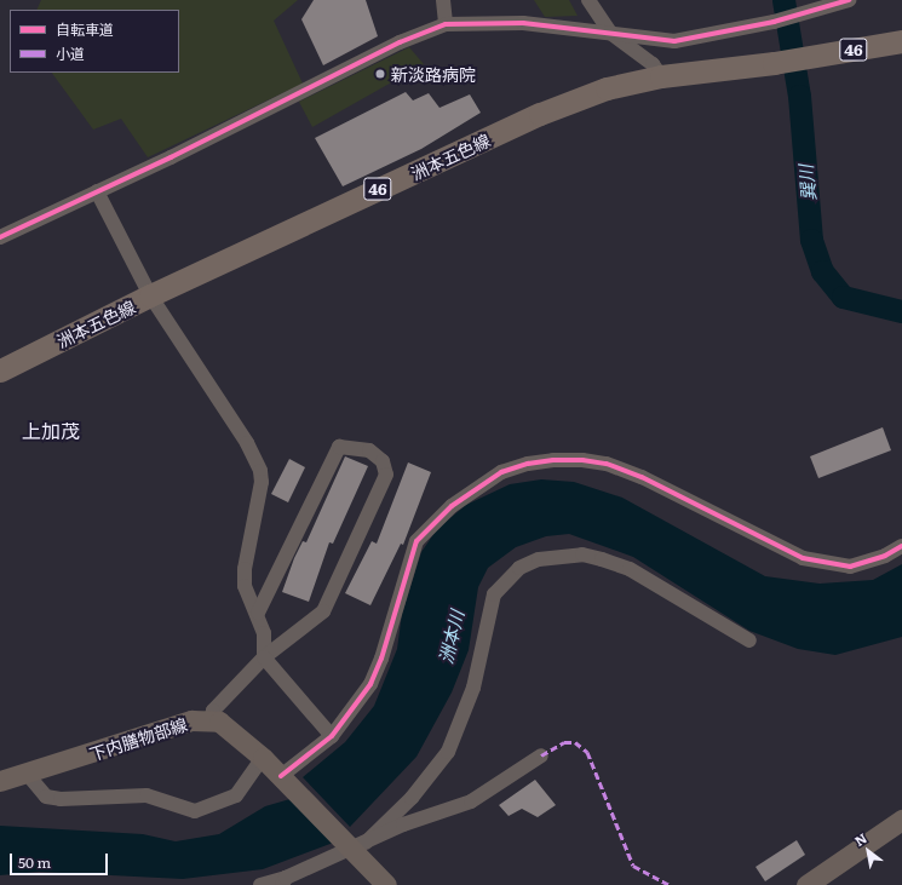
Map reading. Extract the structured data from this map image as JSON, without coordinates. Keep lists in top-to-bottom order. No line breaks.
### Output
{"streets":{"main road":["46","洲本五色線","下内膳物部線"]},"districts":["上加茂"],"water":["巽川","洲本川"],"places":["新淡路病院"],"legend":["自転車道","小道"],"scale_bar":"50 m","north":"top left"}
